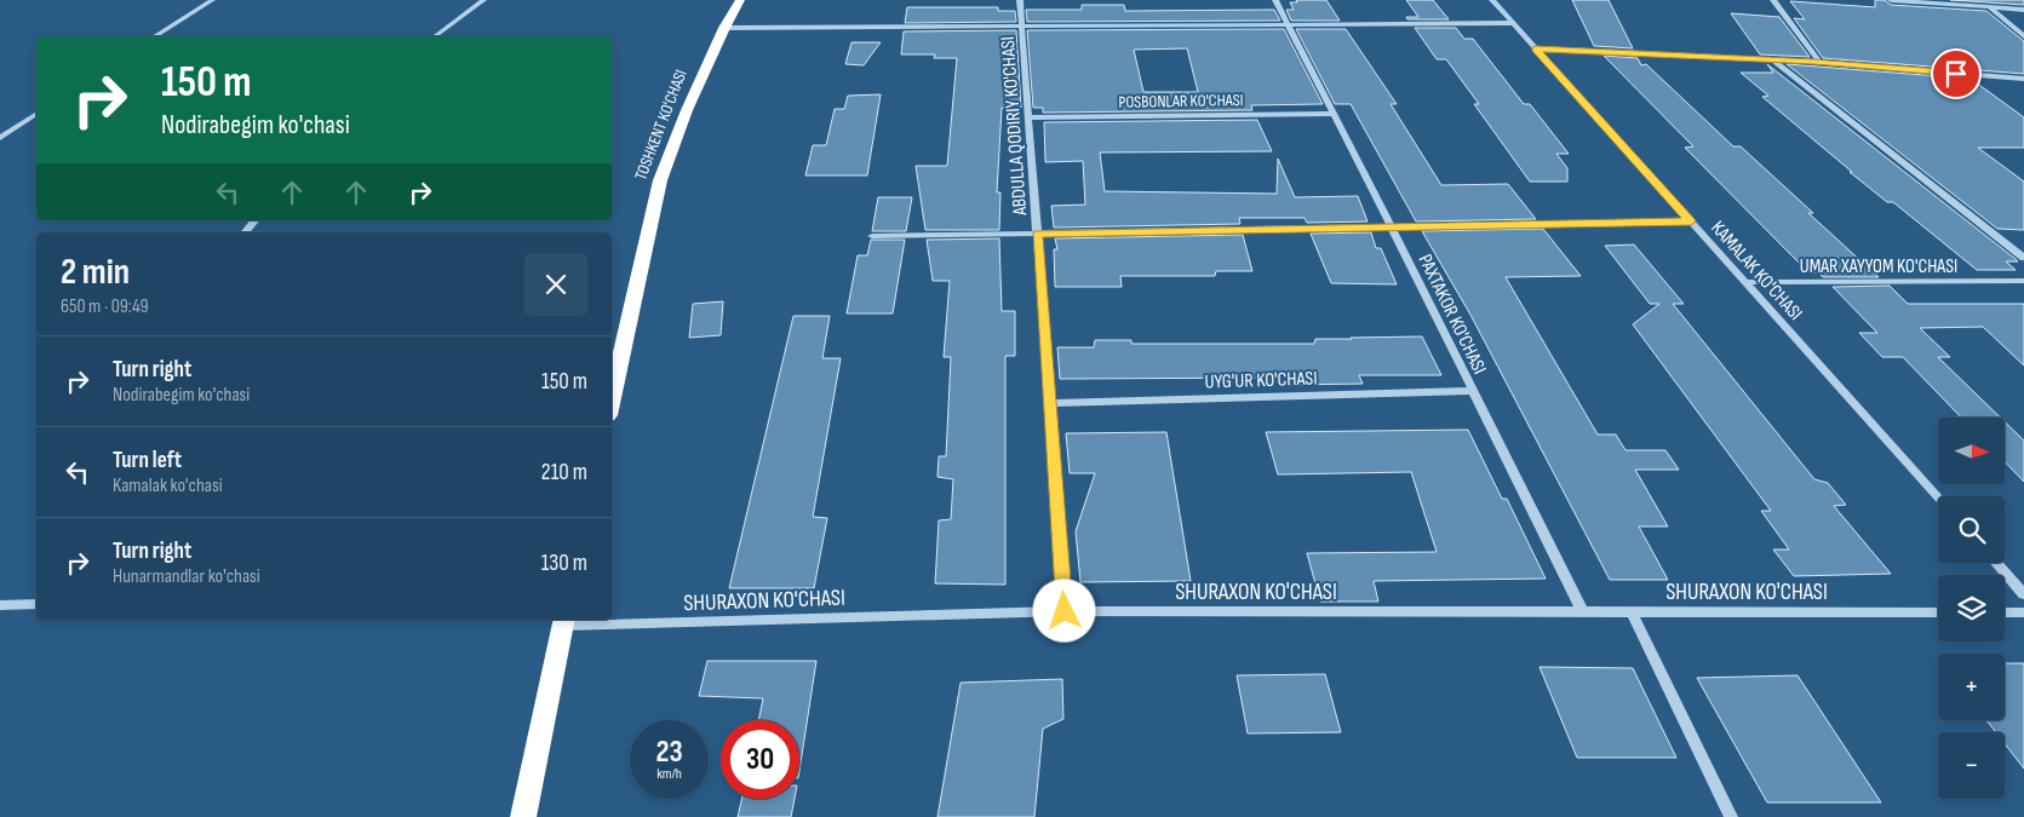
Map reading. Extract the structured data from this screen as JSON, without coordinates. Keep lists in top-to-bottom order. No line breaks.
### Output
{"streets":{"highway":["TOSHKENT KO'CHASI"],"street":["POSBONLAR KO'CHASI","ABDULLA QODIRIY KO'CHASI","UMAR XAYYOM KO'CHASI","KAMALAK KO'CHASI","PAXTAKOR KO'CHASI","UYG'UR KO'CHASI","SHURAXON KO'CHASI"]},"crossings":[["POSBONLAR KO'CHASI","ABDULLA QODIRIY KO'CHASI"],["POSBONLAR KO'CHASI","PAXTAKOR KO'CHASI"],["ABDULLA QODIRIY KO'CHASI","UYG'UR KO'CHASI"],["ABDULLA QODIRIY KO'CHASI","SHURAXON KO'CHASI"],["UMAR XAYYOM KO'CHASI","KAMALAK KO'CHASI"],["PAXTAKOR KO'CHASI","UYG'UR KO'CHASI"],["PAXTAKOR KO'CHASI","SHURAXON KO'CHASI"]],"north":"right","page":{"turn":["150 m","Nodirabegim ko'chasi"],"heading":["2 min","650 m · 09:49"],"list":[{"name":"Turn right","note":"Nodirabegim ko'chasi","value":"150 m"},{"name":"Turn left","note":"Kamalak ko'chasi","value":"210 m"},{"name":"Turn right","note":"Hunarmandlar ko'chasi","value":"130 m"}],"map_buttons":["+","−"],"speed":"23 km/h","limit":"30"}}
